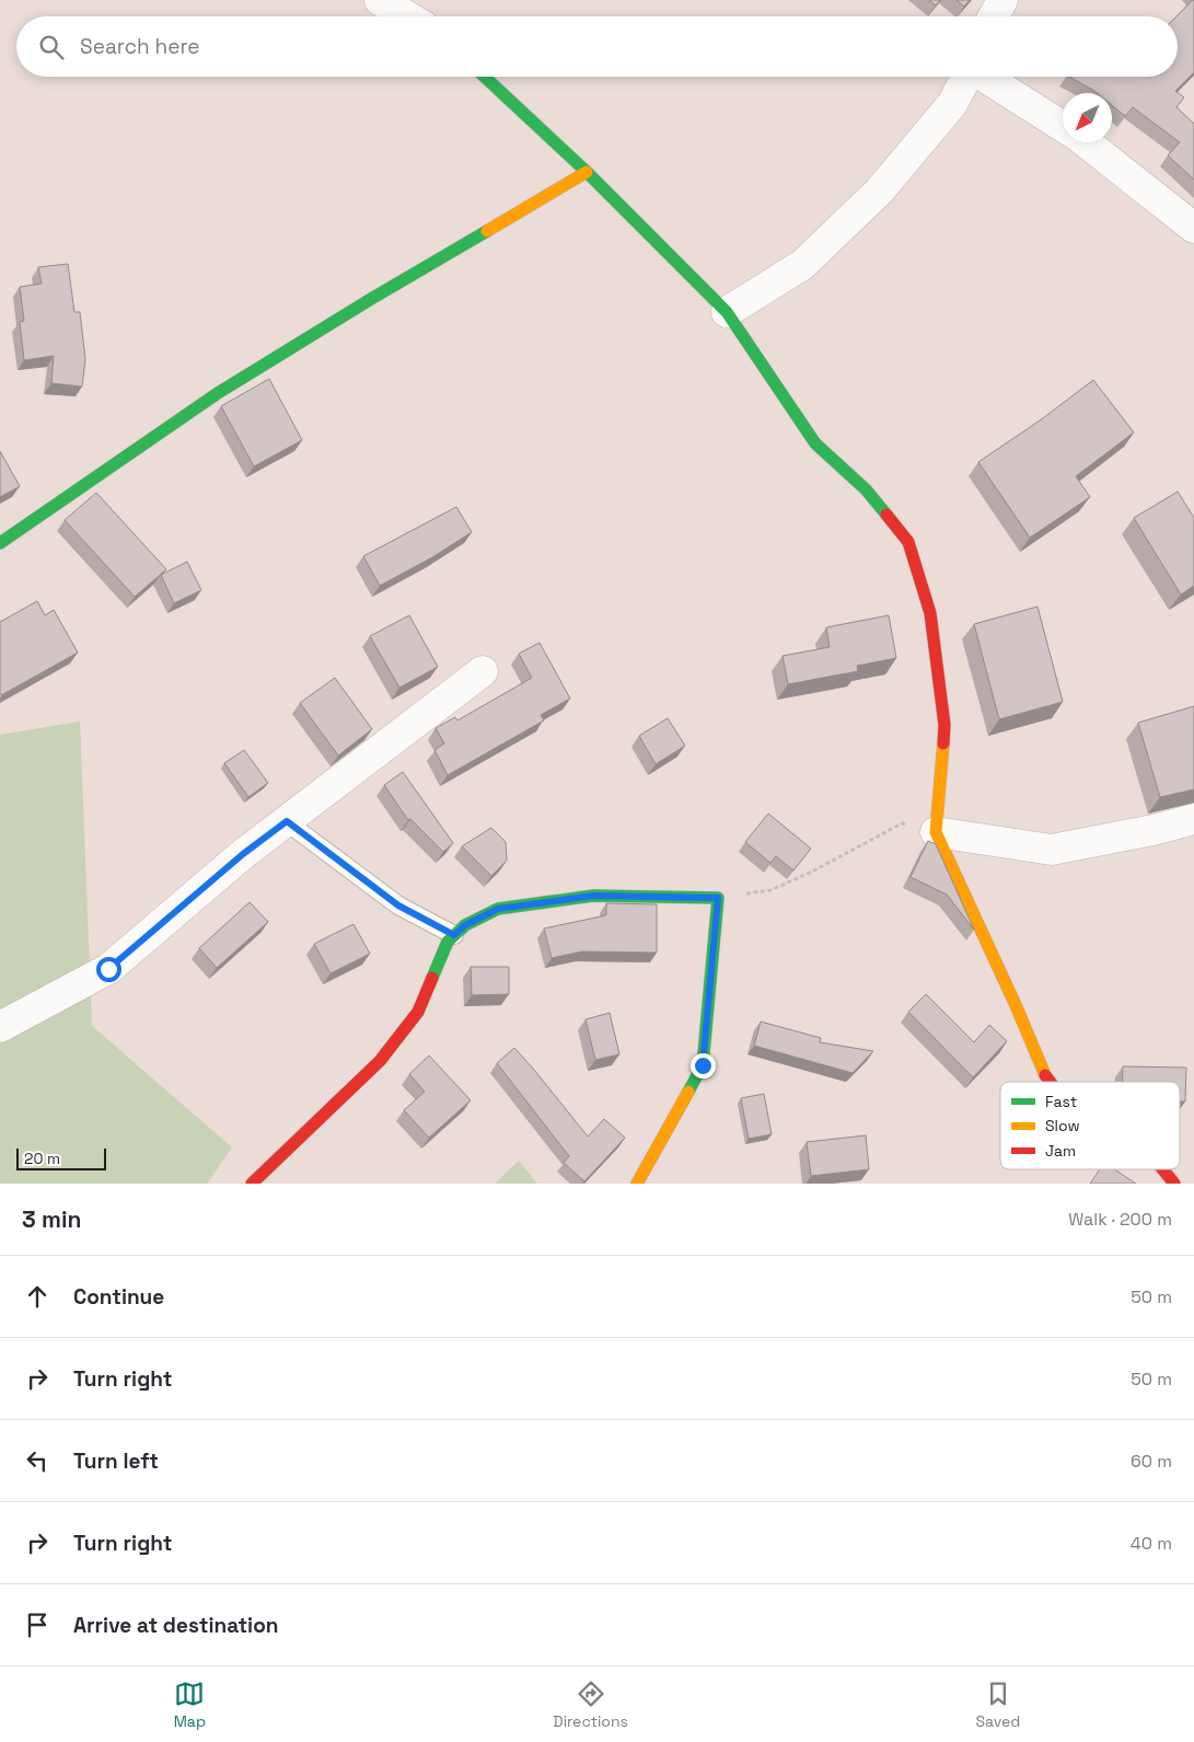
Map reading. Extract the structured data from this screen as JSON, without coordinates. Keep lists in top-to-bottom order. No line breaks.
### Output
{"legend":["Fast","Slow","Jam"],"scale_bar":"20 m","north":"bottom left","page":{"search":"Search here","scale":"20 m","heading":["3 min","Walk · 200 m"],"list":[["Continue","50 m"],["Turn right","50 m"],["Turn left","60 m"],["Turn right","40 m"],"Arrive at destination"],"nav":["Map","Directions","Saved"]}}
